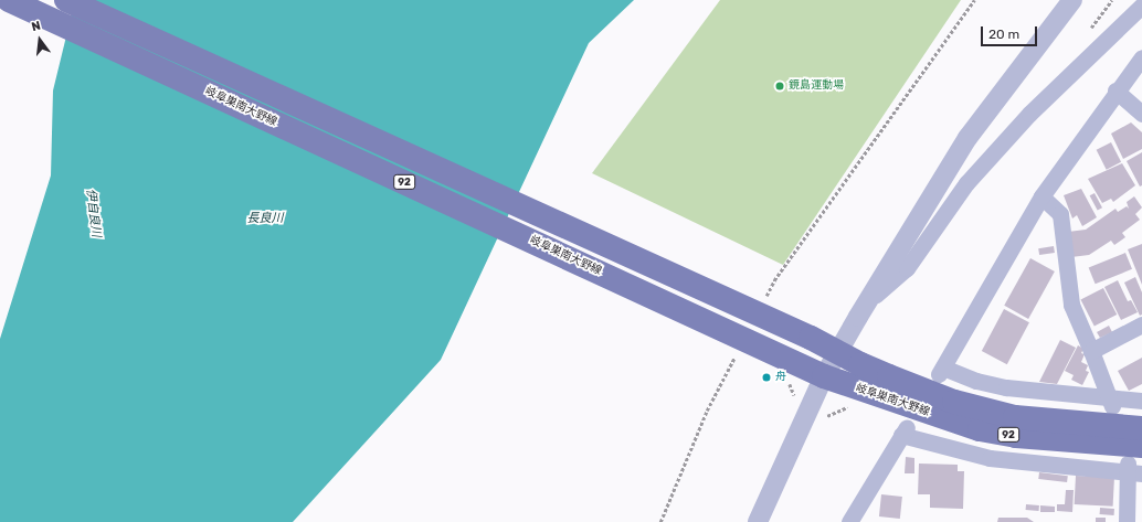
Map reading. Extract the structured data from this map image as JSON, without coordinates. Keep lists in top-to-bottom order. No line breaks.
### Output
{"streets":{"main road":["岐阜巣南大野線","92"]},"water":["伊自良川","長良川"],"places":["鏡島運動場","舟"],"scale_bar":"20 m","north":"top"}
